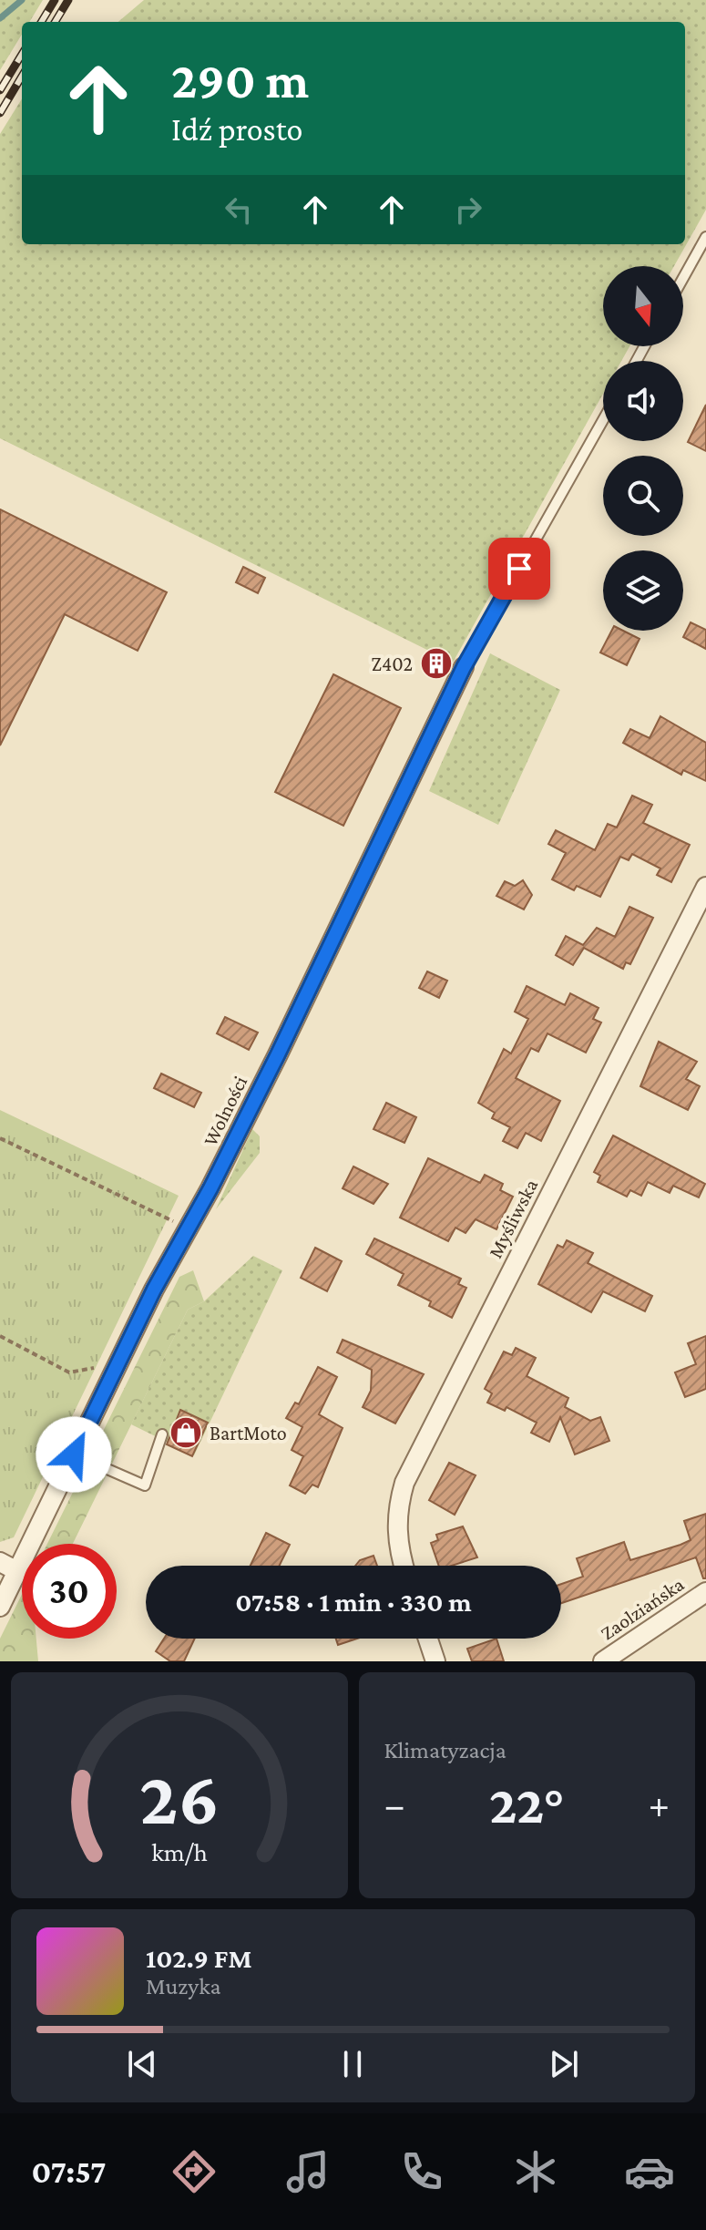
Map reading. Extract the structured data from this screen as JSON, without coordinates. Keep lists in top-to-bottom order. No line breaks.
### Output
{"streets":{"street":["Wolności","Myśliwska","Zaolziańska"]},"places":{"building":["Z402"],"shop":["BartMoto"]},"north":"bottom","page":{"turn":["290 m","Idź prosto"],"limit":"30","trip":"07:58 · 1 min · 330 m","tile":"Klimatyzacja","heat":["−","22°","+"],"song":["102.9 FM","Muzyka"],"tabs":"07:57","gauge":["26","km/h"]}}
